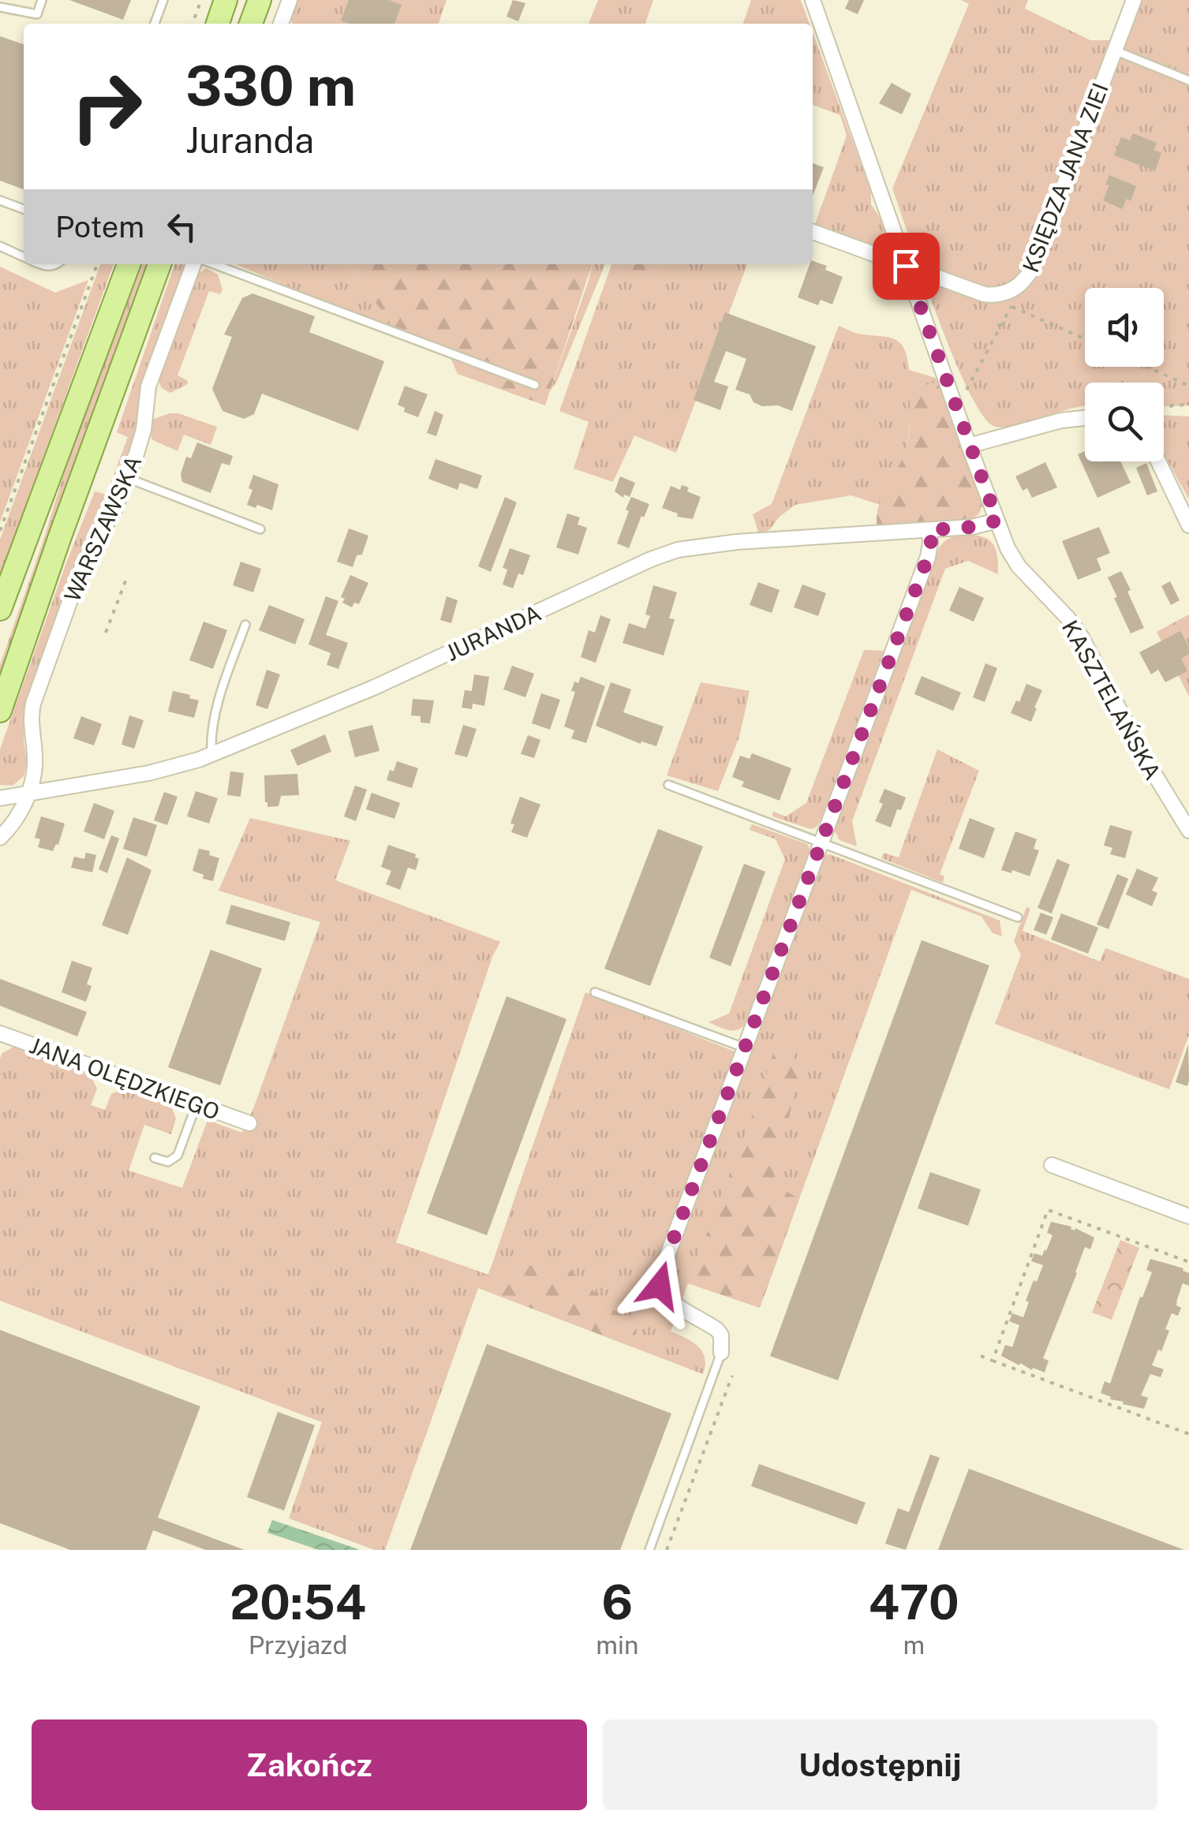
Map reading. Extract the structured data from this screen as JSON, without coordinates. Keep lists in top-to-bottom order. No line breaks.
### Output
{"streets":{"main road":["WARSZAWSKA"],"street":["KSIĘDZA JANA ZIEI","JURANDA","KASZTELAŃSKA","JANA OLĘDZKIEGO"]},"crossings":[["KSIĘDZA JANA ZIEI","KASZTELAŃSKA"],["WARSZAWSKA","JURANDA"],["JURANDA","KASZTELAŃSKA"]],"page":{"turn":["330 m","Juranda"],"then":"Potem","eta":["20:54","Przyjazd","6","min","470","m"],"buttons":["Zakończ","Udostępnij"]}}
